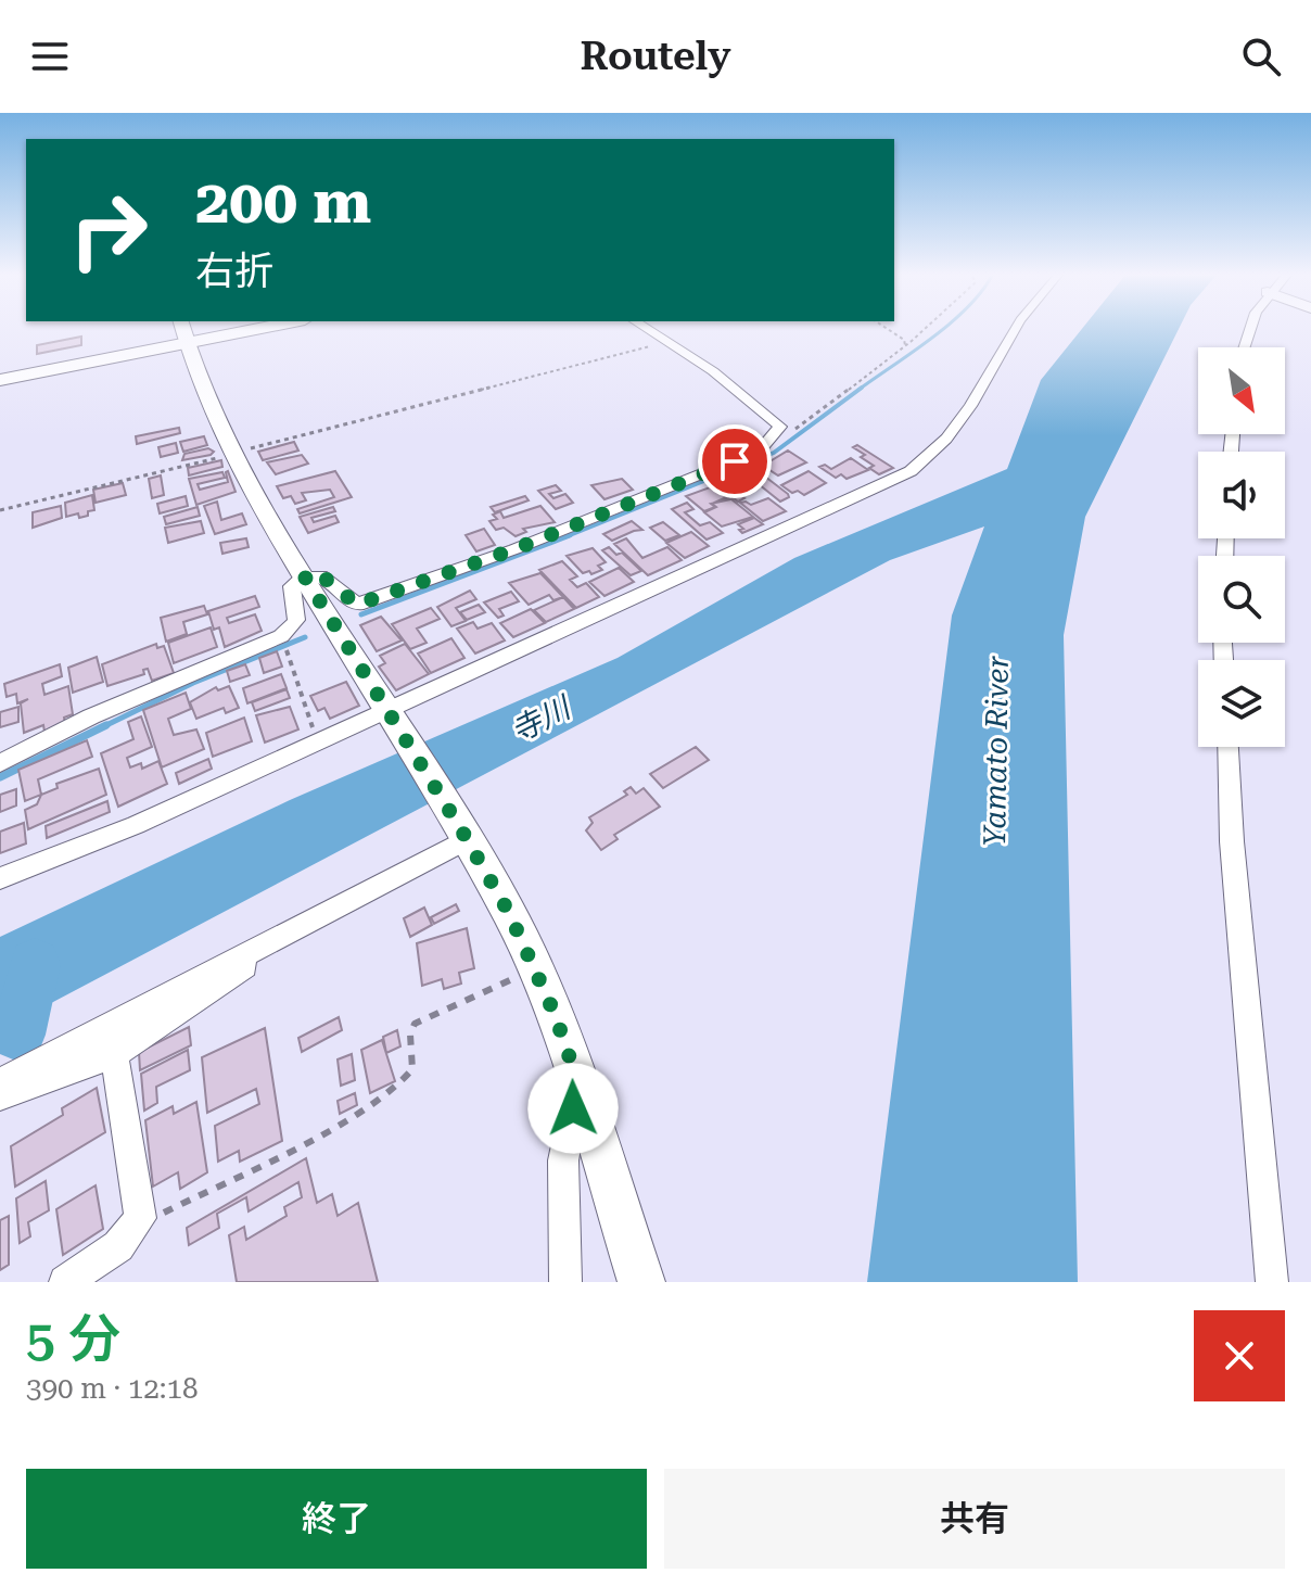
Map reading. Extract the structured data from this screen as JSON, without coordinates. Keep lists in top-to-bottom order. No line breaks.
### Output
{"water":["寺川","Yamato River"],"north":"bottom right","page":{"header":"Routely","turn":["200 m","右折"],"heading":["5 分","390 m · 12:18"],"buttons":["終了","共有"]}}
